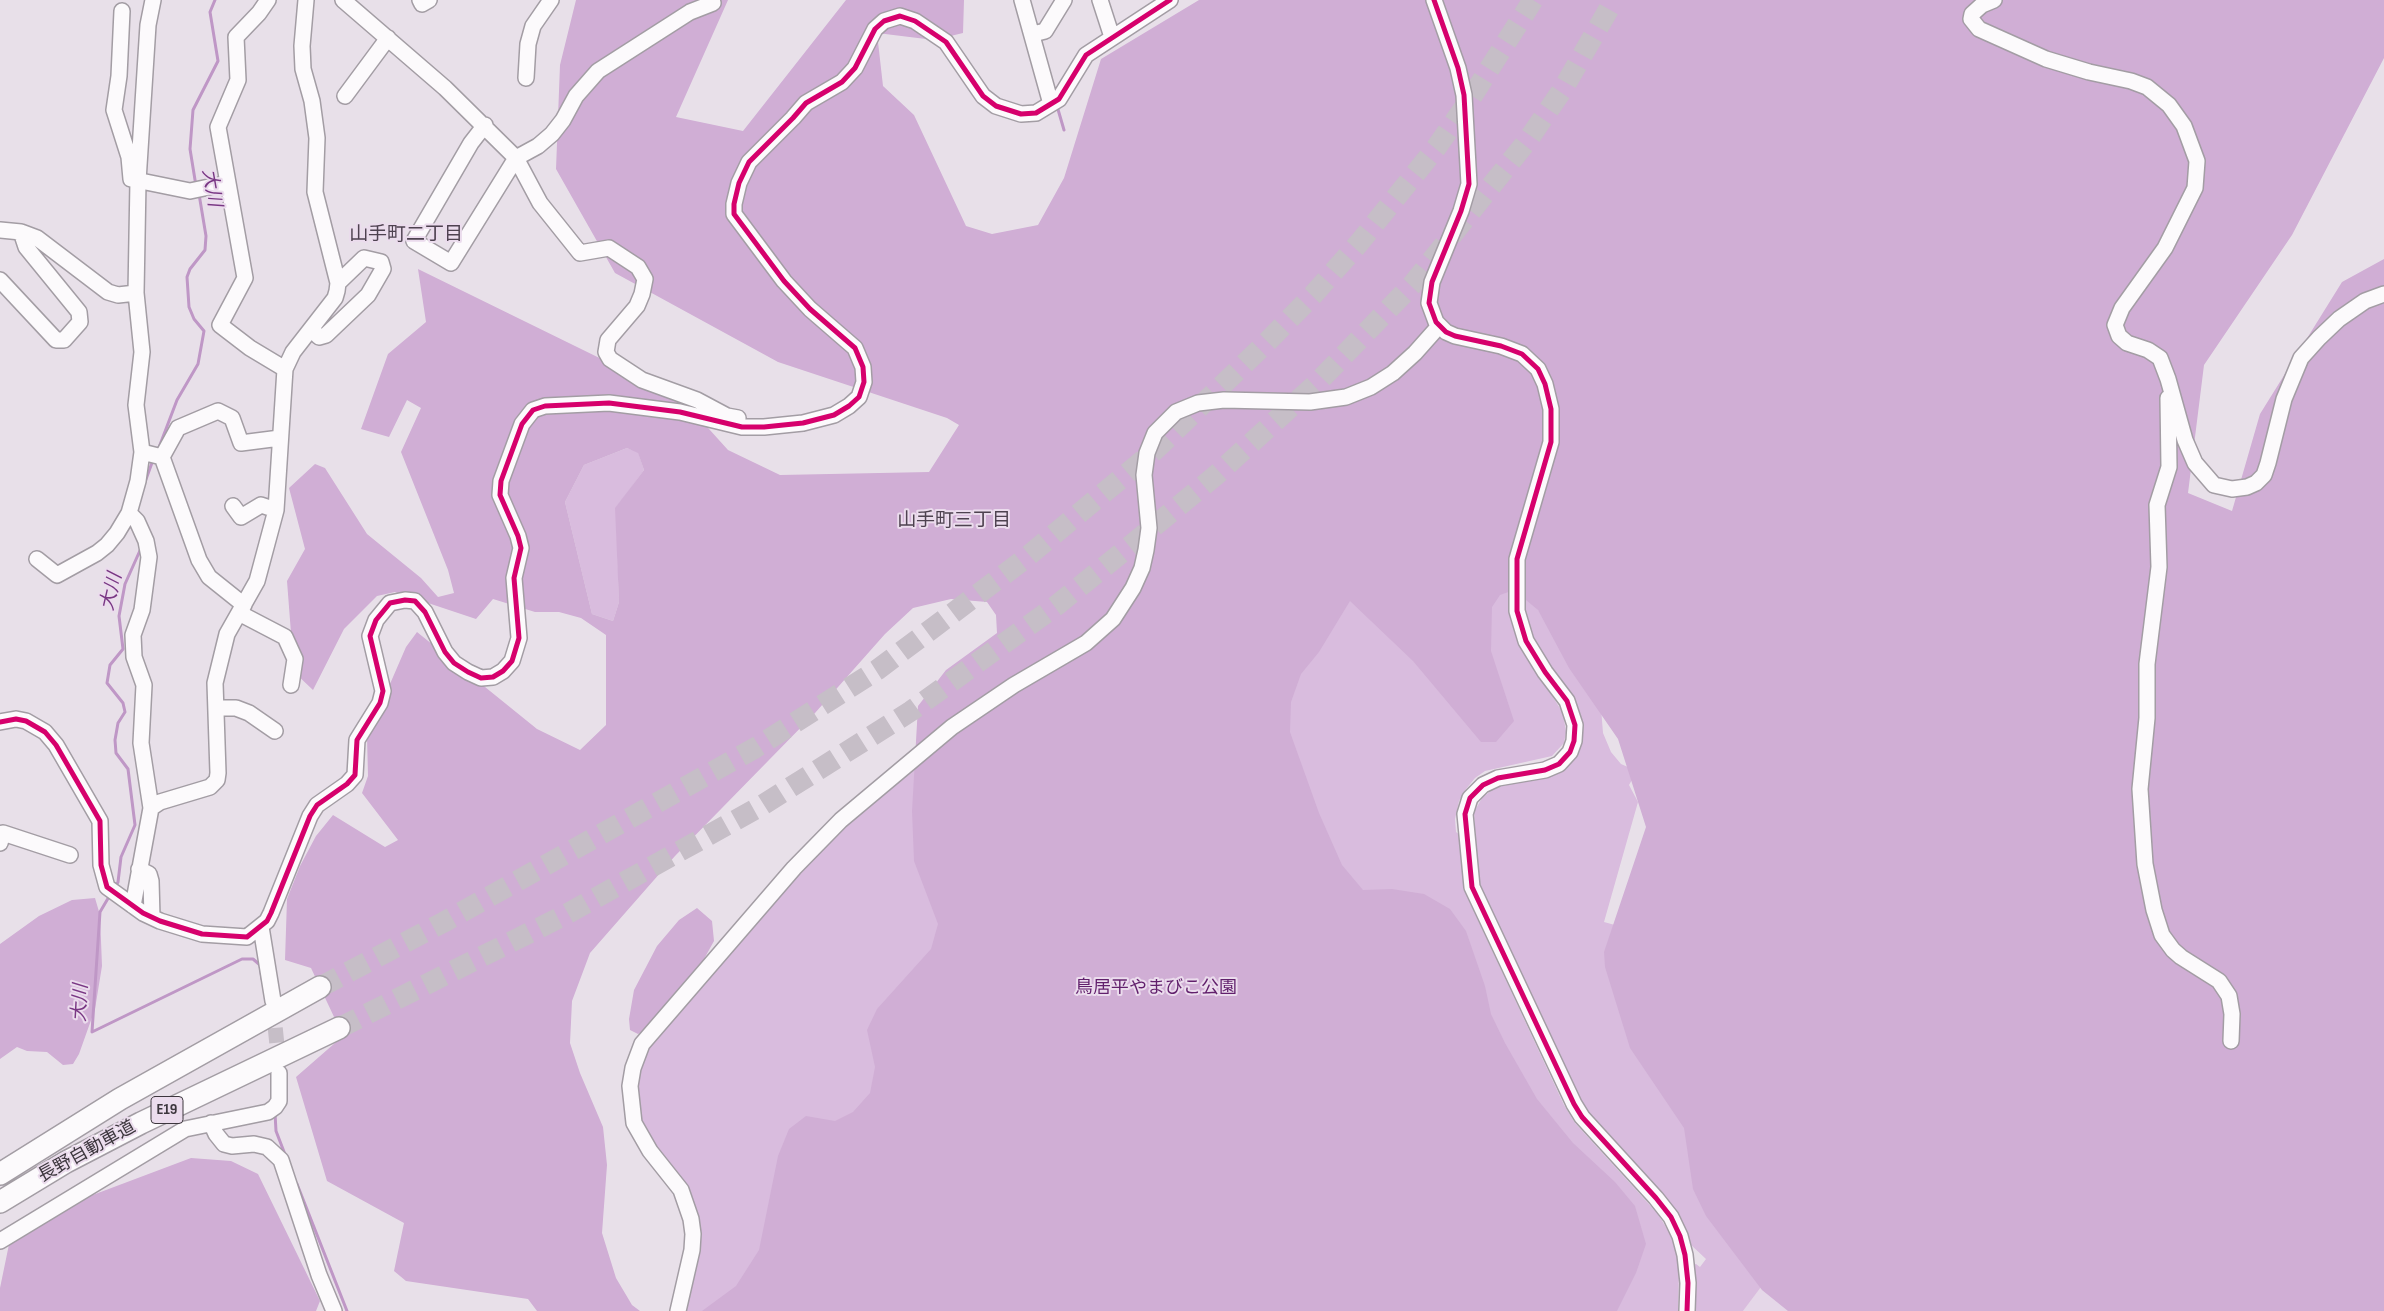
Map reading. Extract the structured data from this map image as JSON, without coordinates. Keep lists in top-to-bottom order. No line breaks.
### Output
{"streets":{"highway":["E19","長野自動車道"]},"districts":["山手町二丁目","山手町三丁目"],"water":["大川"],"parks":["鳥居平やまびこ公園"]}
